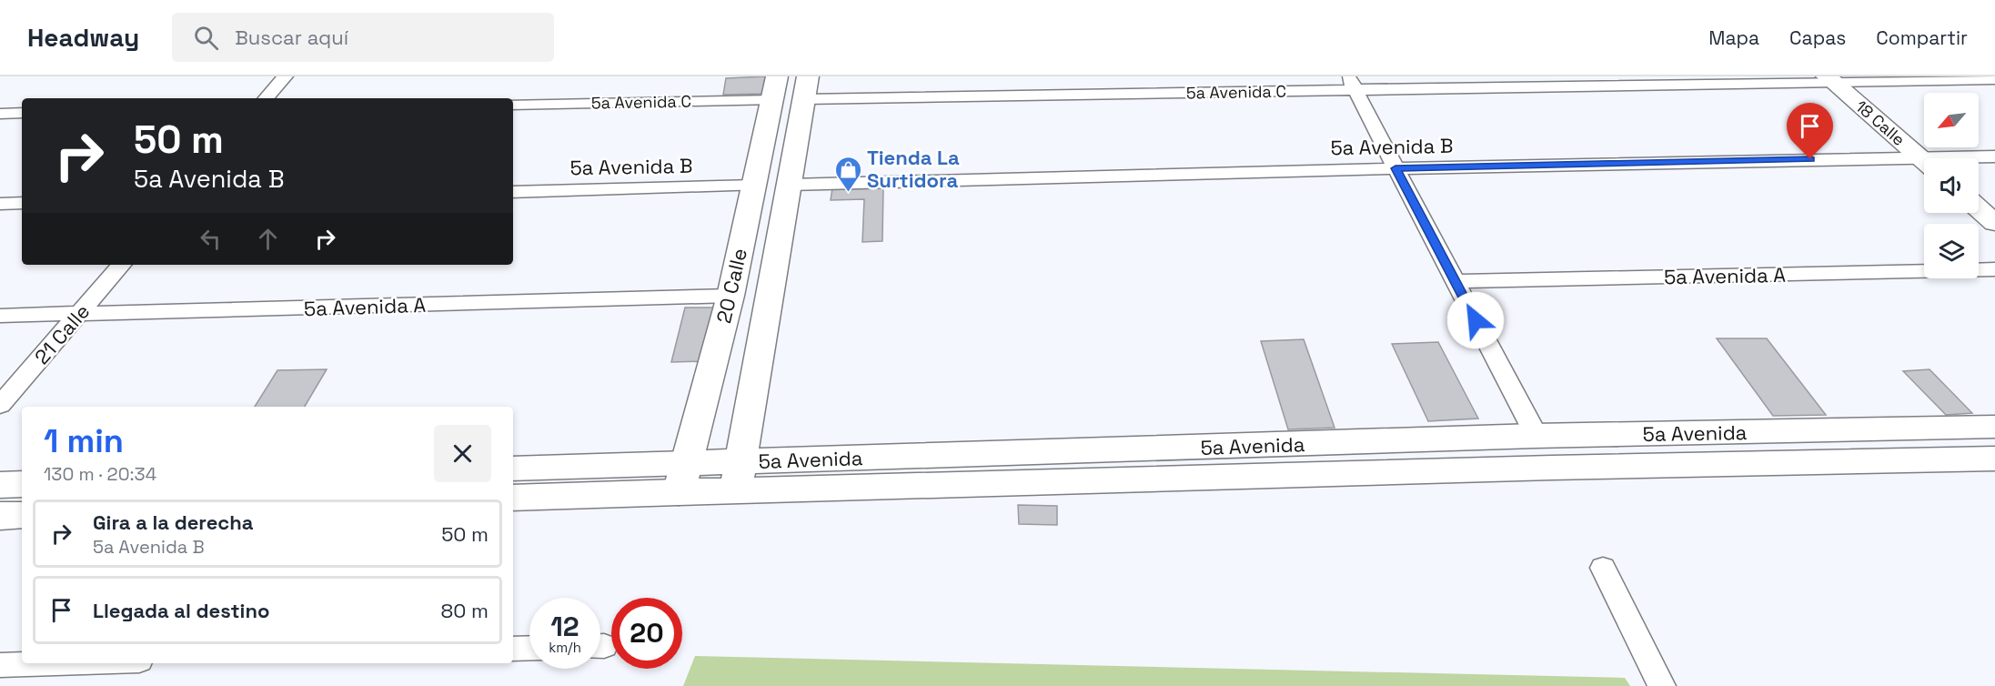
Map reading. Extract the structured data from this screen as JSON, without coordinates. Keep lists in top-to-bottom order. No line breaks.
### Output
{"streets":{"street":["18 Calle","20 Calle","5a Avenida"],"lane":["5a Avenida C","5a Avenida B","5a Avenida A","21 Calle"]},"crossings":[["5a Avenida C","18 Calle"],["5a Avenida C","20 Calle"],["5a Avenida B","20 Calle"],["5a Avenida A","20 Calle"],["5a Avenida A","21 Calle"],["20 Calle","5a Avenida"]],"places":{"shop":["Tienda La Surtidora"]},"north":"bottom left","page":{"header":"Headway","search":"Buscar aquí","nav":["Mapa","Capas","Compartir"],"turn":["50 m","5a Avenida B"],"heading":["1 min","130 m · 20:34"],"list":[{"name":"Gira a la derecha","note":"5a Avenida B","value":"50 m"},{"name":"Llegada al destino","value":"80 m"}],"speed":"12 km/h","limit":"20"}}
